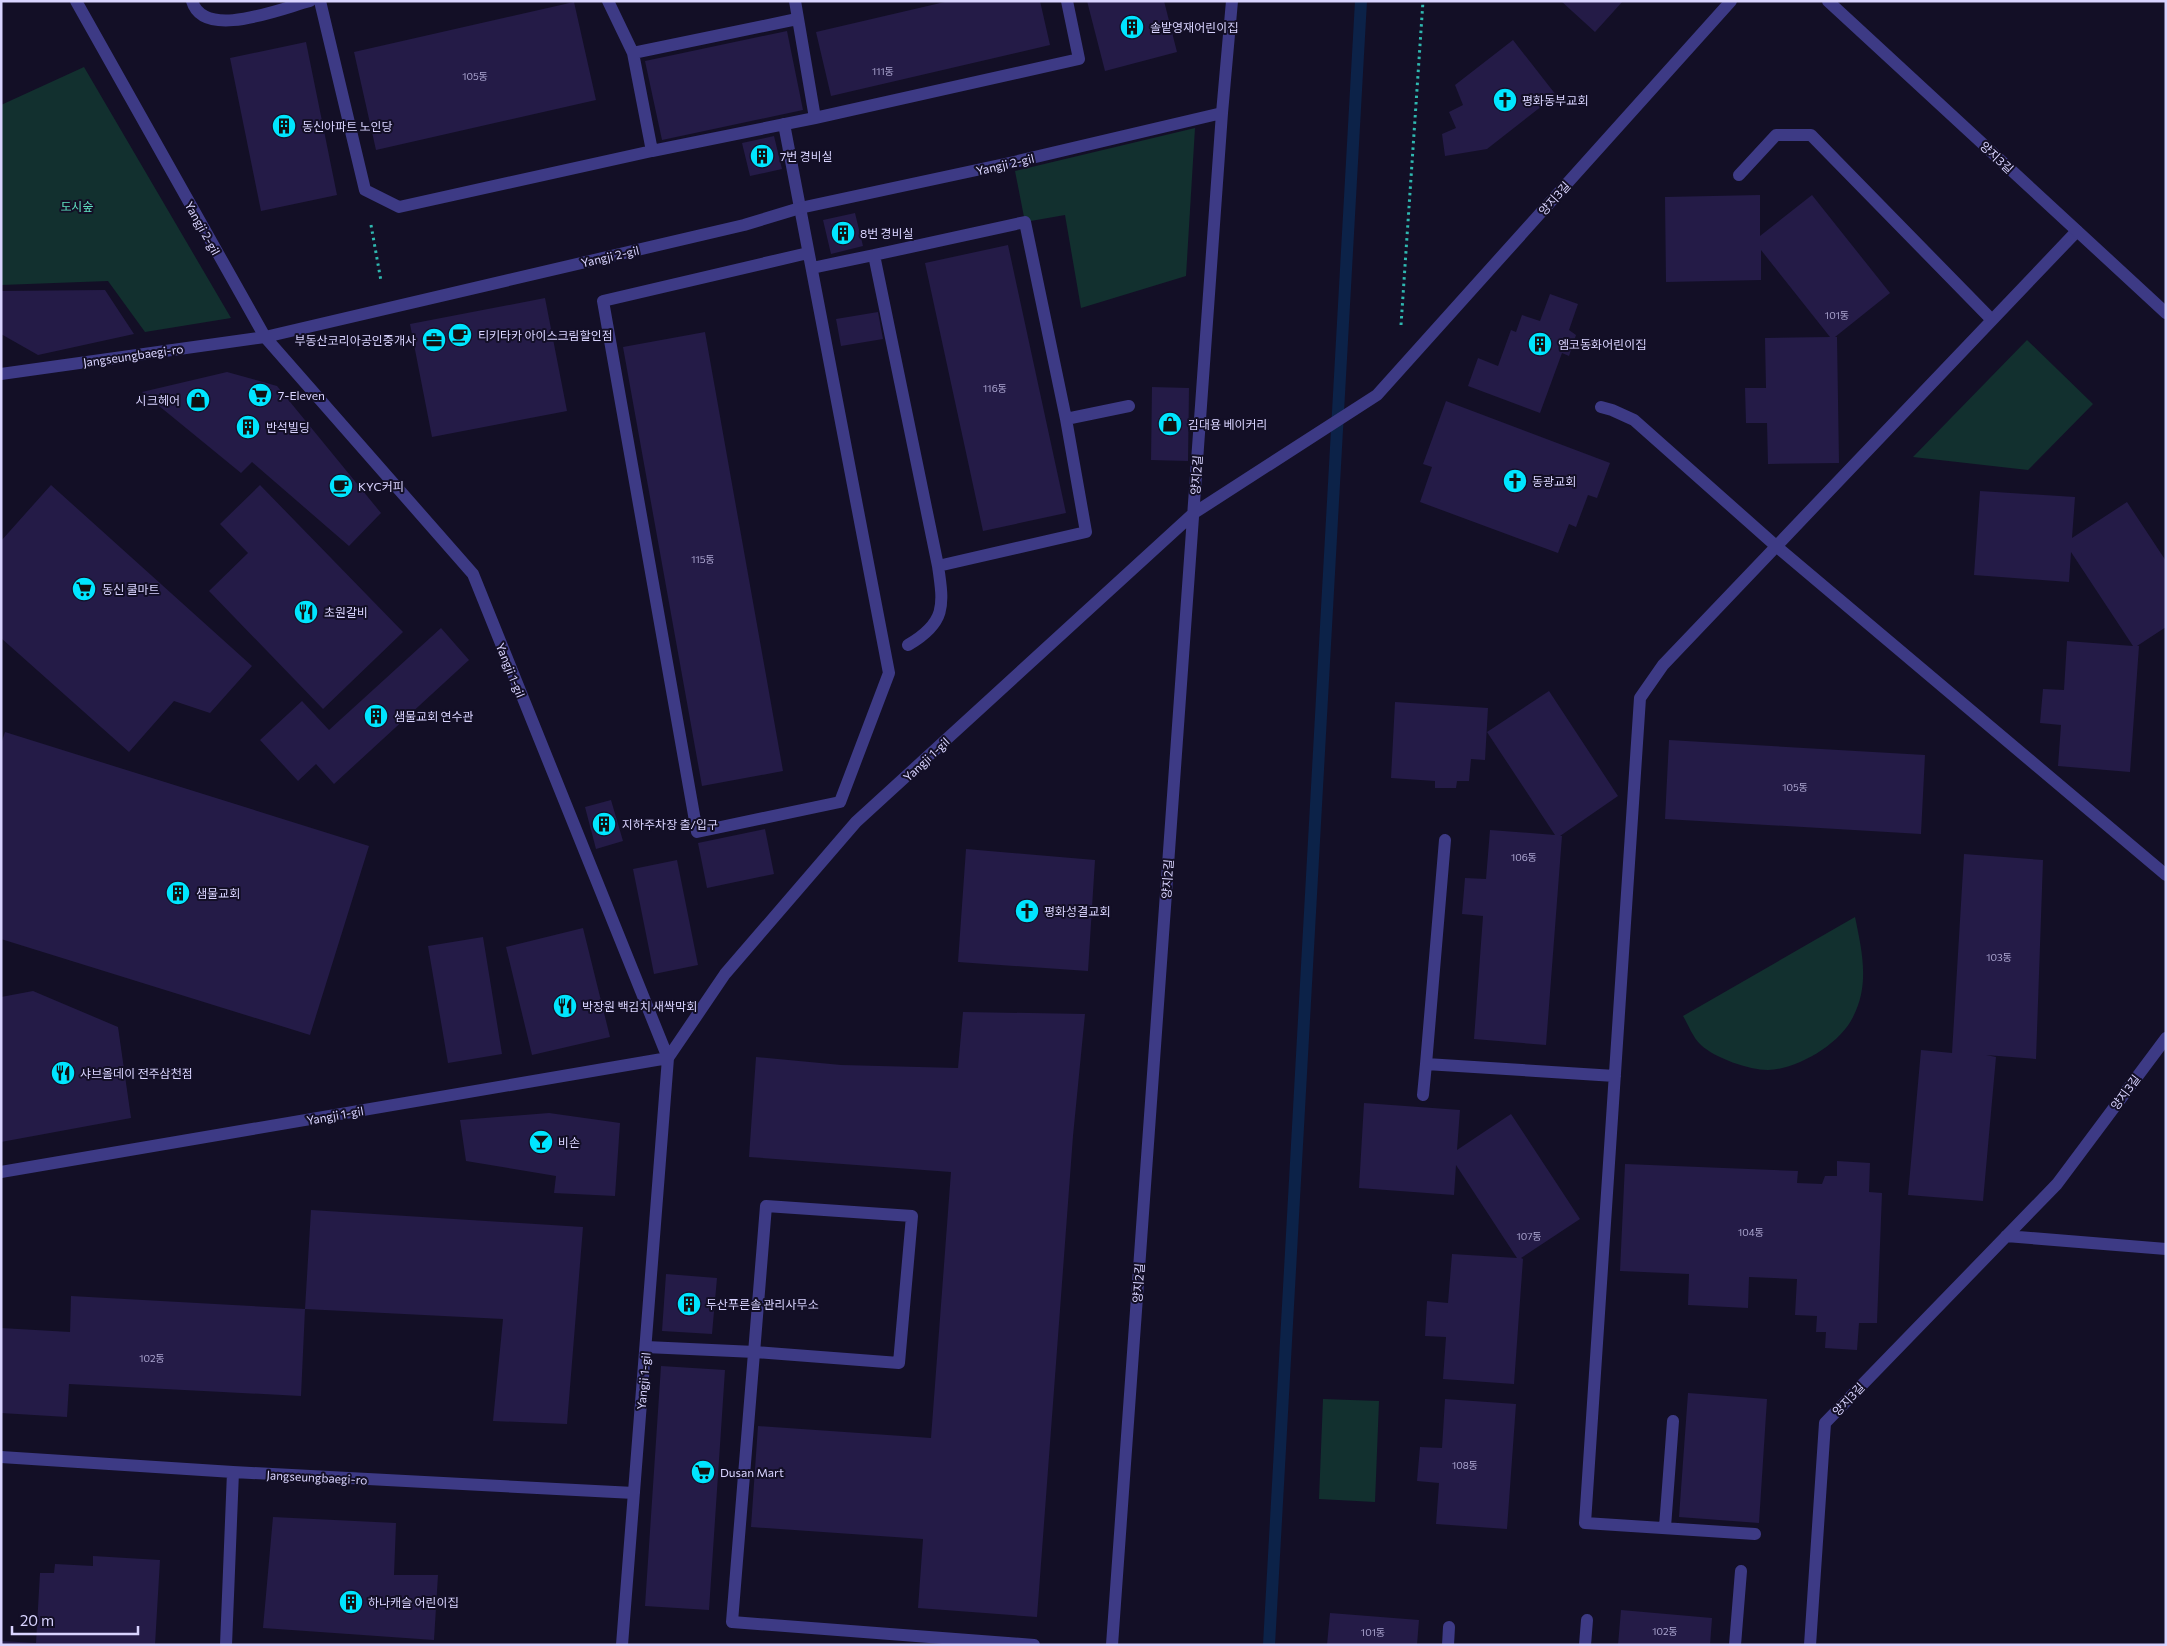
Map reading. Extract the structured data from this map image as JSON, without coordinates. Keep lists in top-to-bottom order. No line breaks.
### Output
{"streets":{"street":["양지3길","Yangji 2-gil","Jangseungbaegi-ro","양지2길","Yangji 1-gil"]},"crossings":[["양지3길","Yangji 1-gil"],["Yangji 2-gil","Jangseungbaegi-ro"],["Yangji 2-gil","양지2길"],["Yangji 2-gil","Yangji 1-gil"],["Jangseungbaegi-ro","Yangji 1-gil"],["양지2길","Yangji 1-gil"]],"parks":["도시숲"],"places":{"building":["솔밭영재어린이집","동신아파트 노인당","7번 경비실","8번 경비실","엠코동화어린이집","반석빌딩","샘물교회 연수관","지하주차장 출/입구","샘물교회","두산푸른솔 관리사무소","하나캐슬 어린이집"],"church":["평화동부교회","동광교회","평화성결교회"],"cafe":["티키타카 아이스크림할인점","KYC커피"],"office":["부동산코리아공인중개사"],"supermarket":["7-Eleven","동신 쿨마트","Dusan Mart"],"shop":["시크헤어","김대용 베이커리"],"restaurant":["초원갈비","박장원 백김치 새싹막회","샤브올데이 전주삼천점"],"bar":["비손"]},"house_numbers":["111동","105동","101동","116동","115동","105동","106동","103동","104동","107동","102동","108동","102동","101동"],"scale_bar":"20 m"}
